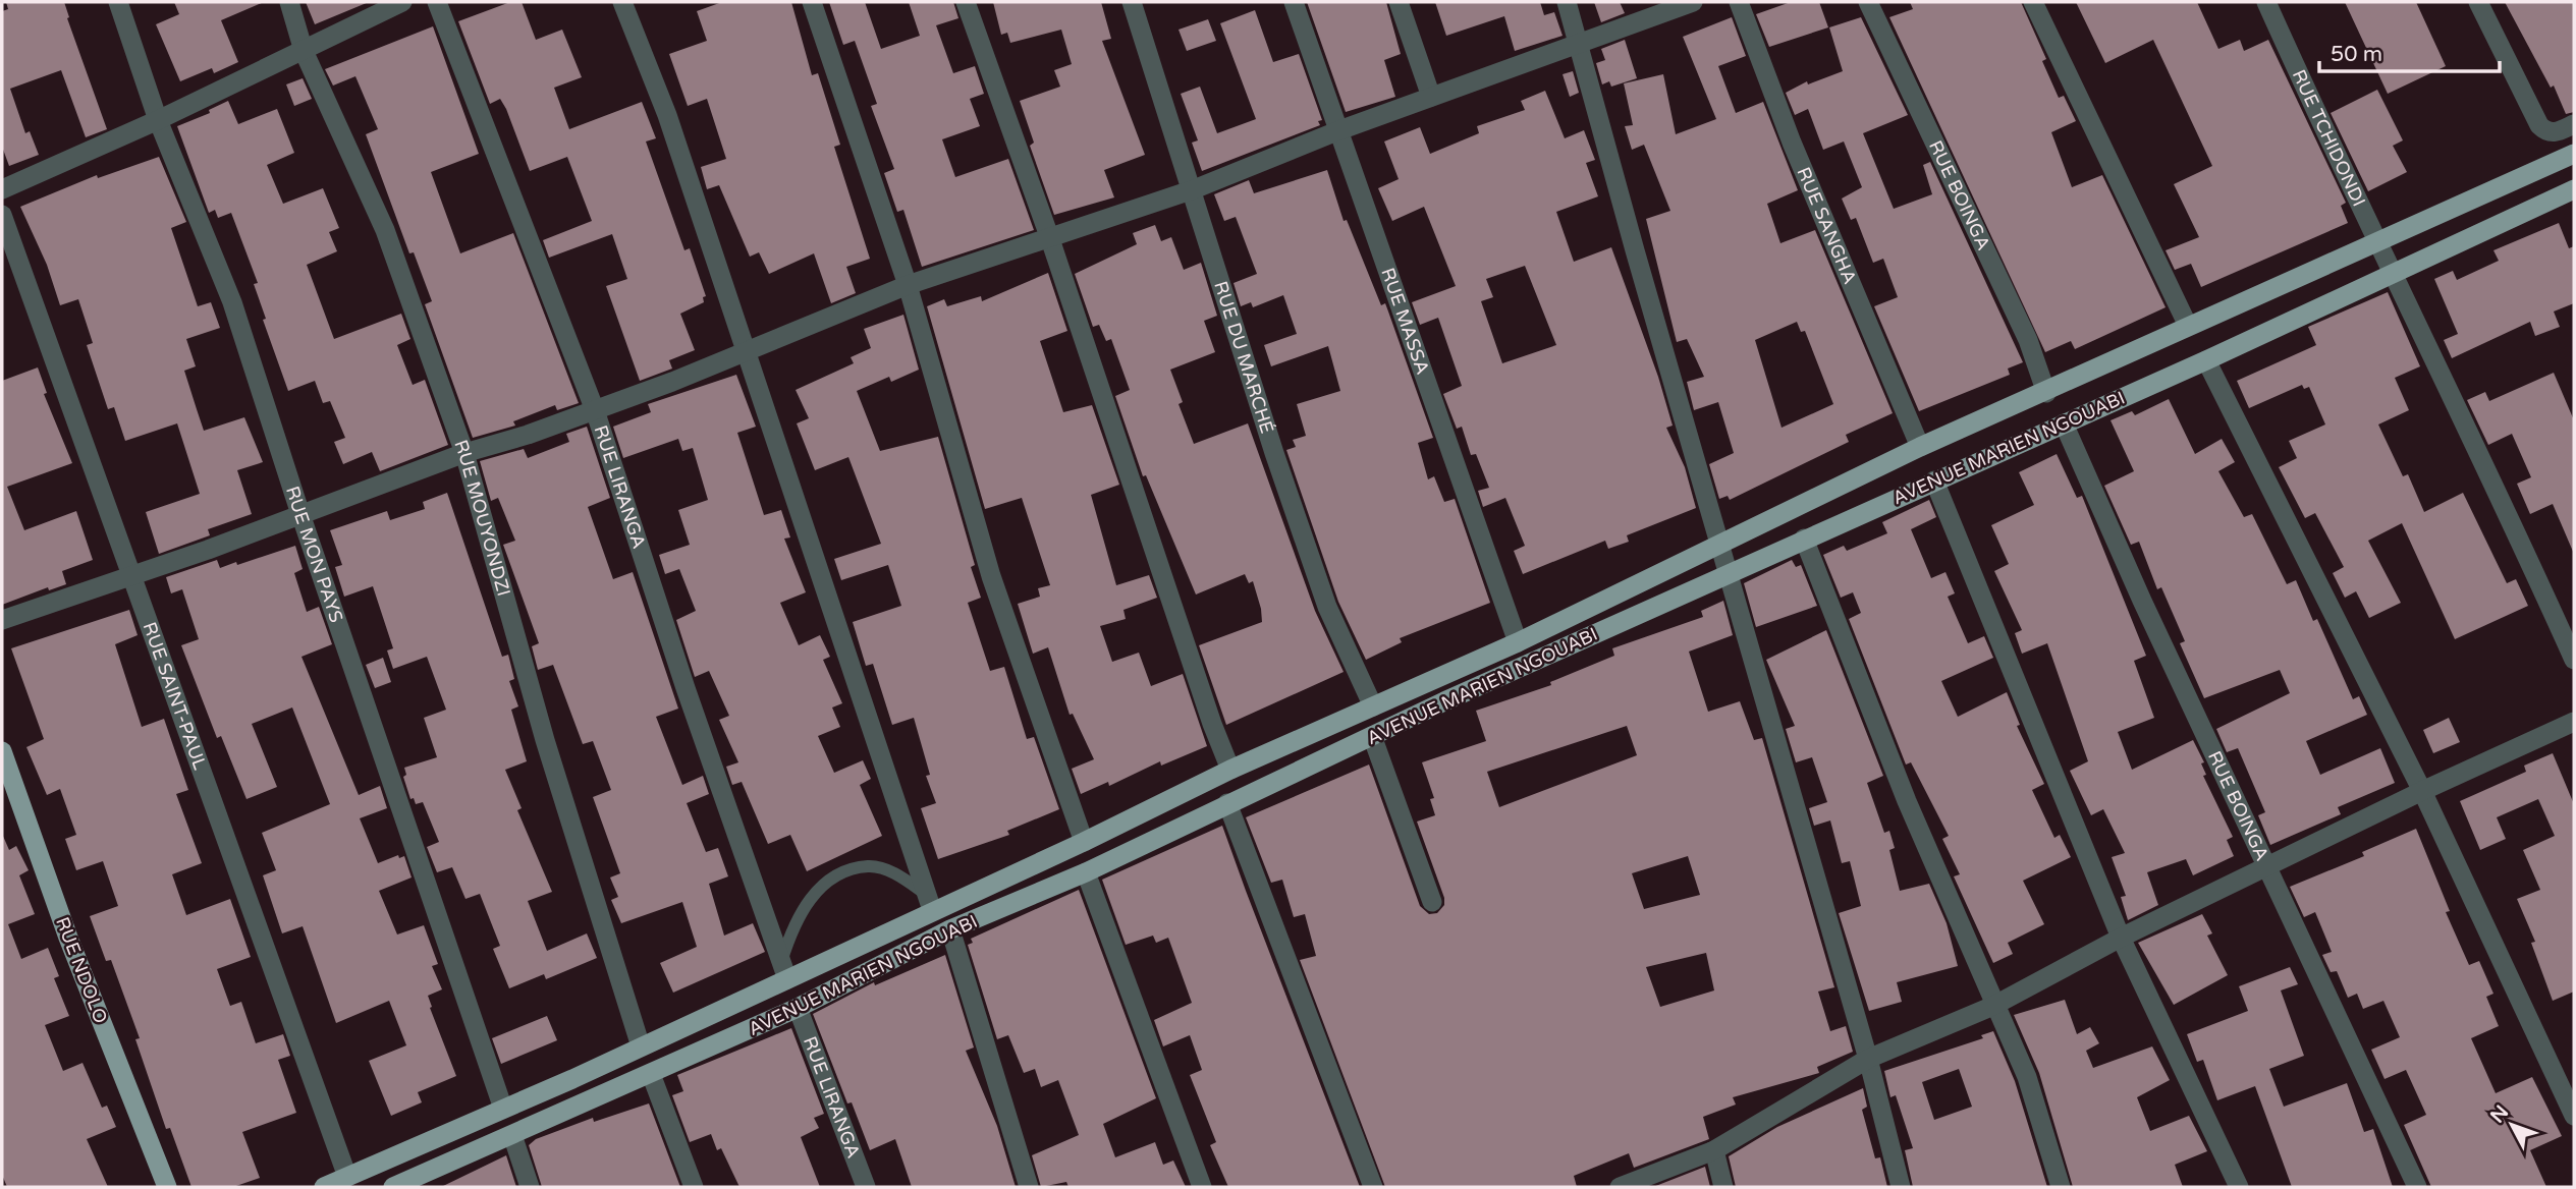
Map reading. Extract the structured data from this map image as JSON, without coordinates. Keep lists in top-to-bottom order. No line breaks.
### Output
{"streets":{"main road":["AVENUE MARIEN NGOUABI","RUE NDOLO"],"street":["RUE TCHIDONDI","RUE BOINGA","RUE SANGHA","RUE MASSA","RUE DU MARCHÉ","RUE LIRANGA","RUE MOUYONDZI","RUE MON PAYS","RUE SAINT-PAUL"]},"crossings":[["RUE TCHIDONDI","AVENUE MARIEN NGOUABI"],["RUE BOINGA","AVENUE MARIEN NGOUABI"],["AVENUE MARIEN NGOUABI","RUE LIRANGA"]],"scale_bar":"50 m","north":"top left"}
